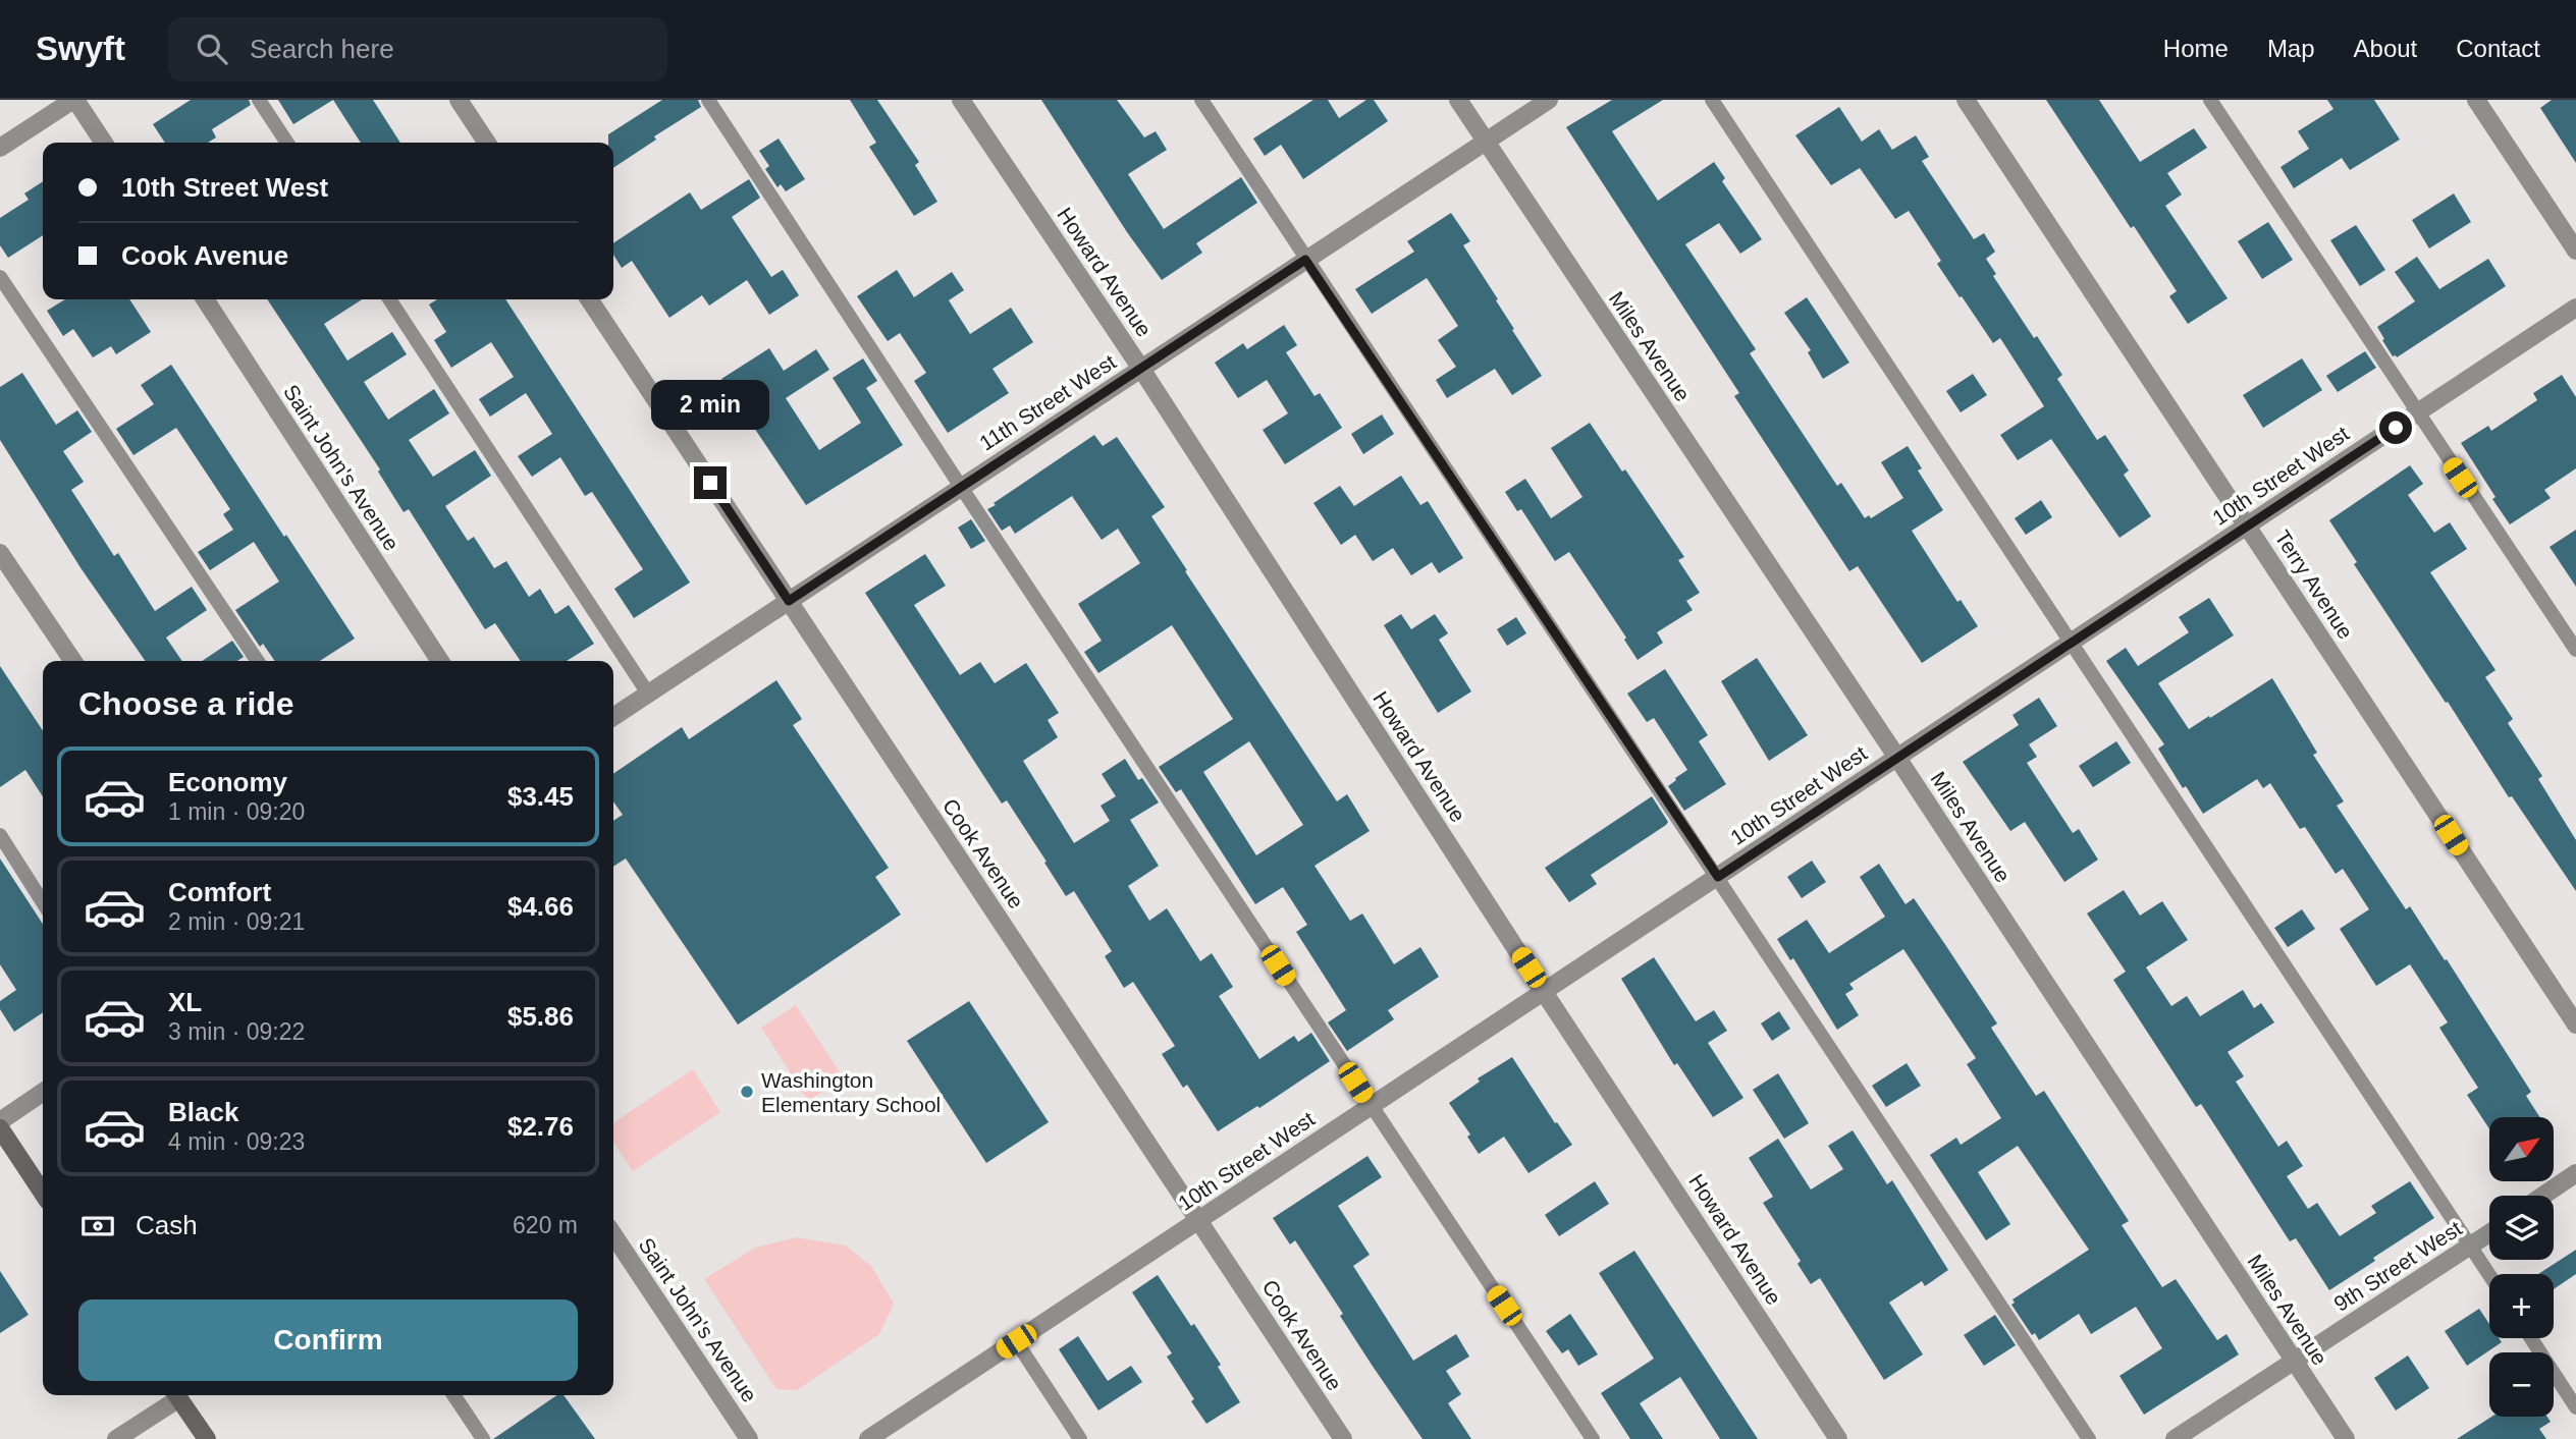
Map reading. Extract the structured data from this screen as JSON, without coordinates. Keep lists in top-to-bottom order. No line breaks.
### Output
{"streets":{"street":["Howard Avenue","Miles Avenue","11th Street West","Saint John's Avenue","10th Street West","Terry Avenue","Cook Avenue","9th Street West"]},"crossings":[["Howard Avenue","11th Street West"],["Howard Avenue","10th Street West"],["Miles Avenue","11th Street West"],["Miles Avenue","10th Street West"],["Miles Avenue","9th Street West"],["11th Street West","Cook Avenue"],["10th Street West","Terry Avenue"],["10th Street West","Cook Avenue"]],"places":["Washington Elementary School"],"north":"top right","page":{"header":"Swyft","search":"Search here","nav":["Home","Map","About","Contact"],"banner":["10th Street West","Cook Avenue"],"bubble":"2 min","heading":"Choose a ride","list":[{"name":"Economy","note":"1 min · 09:20","value":"$3.45"},{"name":"Comfort","note":"2 min · 09:21","value":"$4.66"},{"name":"XL","note":"3 min · 09:22","value":"$5.86"},{"name":"Black","note":"4 min · 09:23","value":"$2.76"}],"map_buttons":["+","−"],"pay":["Cash","620 m"],"buttons":"Confirm"}}
